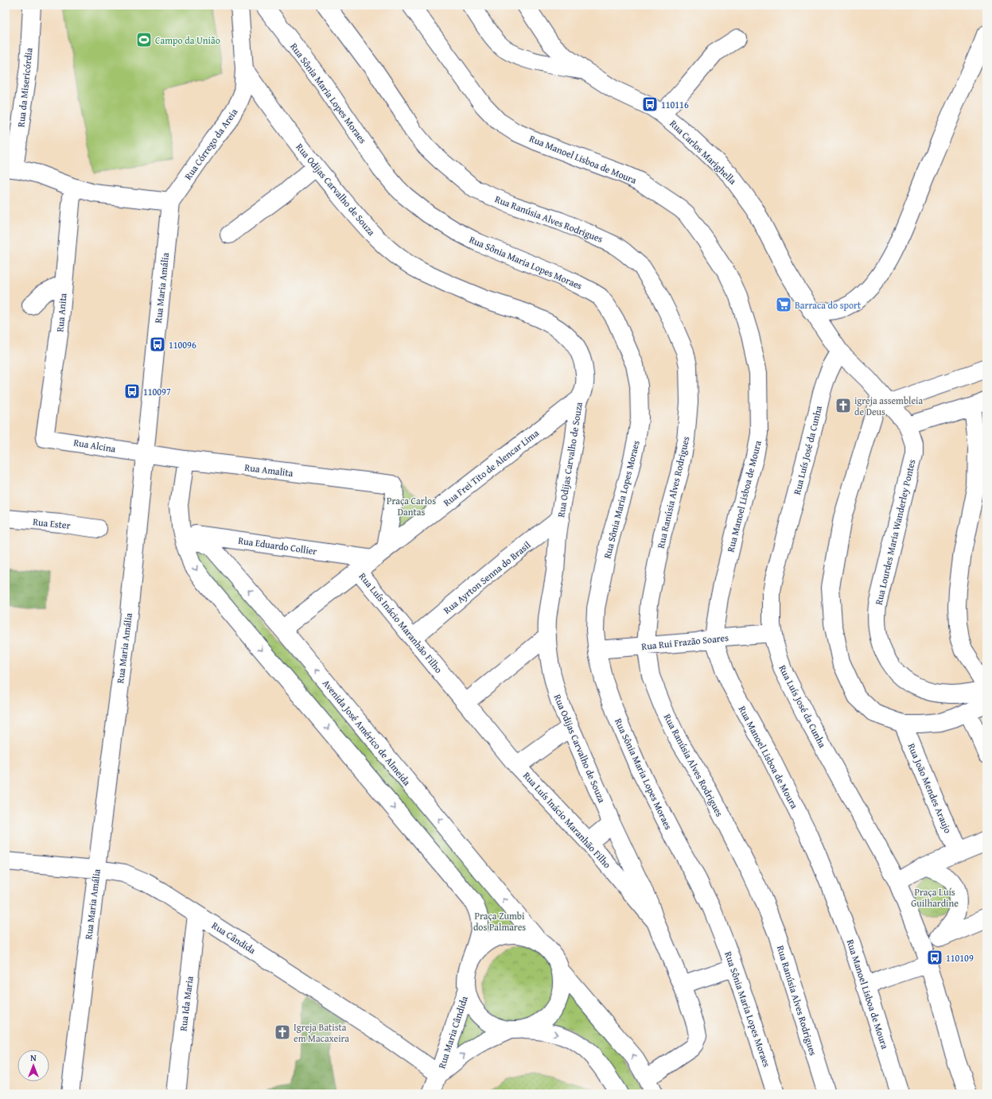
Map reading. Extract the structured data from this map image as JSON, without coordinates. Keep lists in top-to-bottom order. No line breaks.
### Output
{"streets":{"street":["Rua da Misericórdia","Rua Sônia Maria Lopes Moraes","Rua Córrego da Areia","Rua Carlos Marighella","Rua Manoel Lisboa de Moura","Rua Odijas Carvalho de Souza","Rua Ranúsia Alves Rodrigues","Rua Maria Amália","Rua Anita","Rua Alcina","Rua Luís José da Cunha","Rua Frei Tito de Alencar Lima","Rua Amalita","Rua Ester","Rua Lourdes Maria Wanderley Pontes","Rua Eduardo Collier","Rua Ayrton Senna do Brasil","Rua Luís Inácio Maranhão Filho","Rua Rui Frazão Soares","Avenida José Américo de Almeida","Rua João Mendes Araujo","Rua Cândida","Rua Ida Maria","Rua Maria Cândida"]},"crossings":[["Rua Sônia Maria Lopes Moraes","Rua Rui Frazão Soares"],["Rua Córrego da Areia","Rua Odijas Carvalho de Souza"],["Rua Córrego da Areia","Rua Maria Amália"],["Rua Carlos Marighella","Rua Luís José da Cunha"],["Rua Carlos Marighella","Rua Lourdes Maria Wanderley Pontes"],["Rua Manoel Lisboa de Moura","Rua Rui Frazão Soares"],["Rua Odijas Carvalho de Souza","Rua Frei Tito de Alencar Lima"],["Rua Odijas Carvalho de Souza","Rua Ayrton Senna do Brasil"],["Rua Odijas Carvalho de Souza","Rua Luís Inácio Maranhão Filho"],["Rua Ranúsia Alves Rodrigues","Rua Rui Frazão Soares"],["Rua Maria Amália","Rua Alcina"],["Rua Maria Amália","Rua Amalita"],["Rua Maria Amália","Rua Cândida"],["Rua Anita","Rua Alcina"],["Rua Alcina","Rua Amalita"],["Rua Luís José da Cunha","Rua Rui Frazão Soares"],["Rua Frei Tito de Alencar Lima","Rua Amalita"],["Rua Frei Tito de Alencar Lima","Rua Eduardo Collier"],["Rua Frei Tito de Alencar Lima","Rua Luís Inácio Maranhão Filho"],["Rua Frei Tito de Alencar Lima","Avenida José Américo de Almeida"],["Rua Amalita","Rua Eduardo Collier"],["Rua Eduardo Collier","Avenida José Américo de Almeida"],["Rua Ayrton Senna do Brasil","Rua Luís Inácio Maranhão Filho"],["Avenida José Américo de Almeida","Rua Maria Cândida"],["Rua Cândida","Rua Ida Maria"],["Rua Cândida","Rua Maria Cândida"]],"one_way":["Rua Maria Cândida"],"parks":["Praça Carlos Dantas","Praça Luís Guilhardine","Praça Zumbi dos Palmares"],"places":{"sports":["Campo da União"],"bus stop":["110116","110096","110097","110109"],"supermarket":["Barraca do sport"],"church":["igreja assembleia de Deus","Igreja Batista em Macaxeira"]},"north":"top"}
